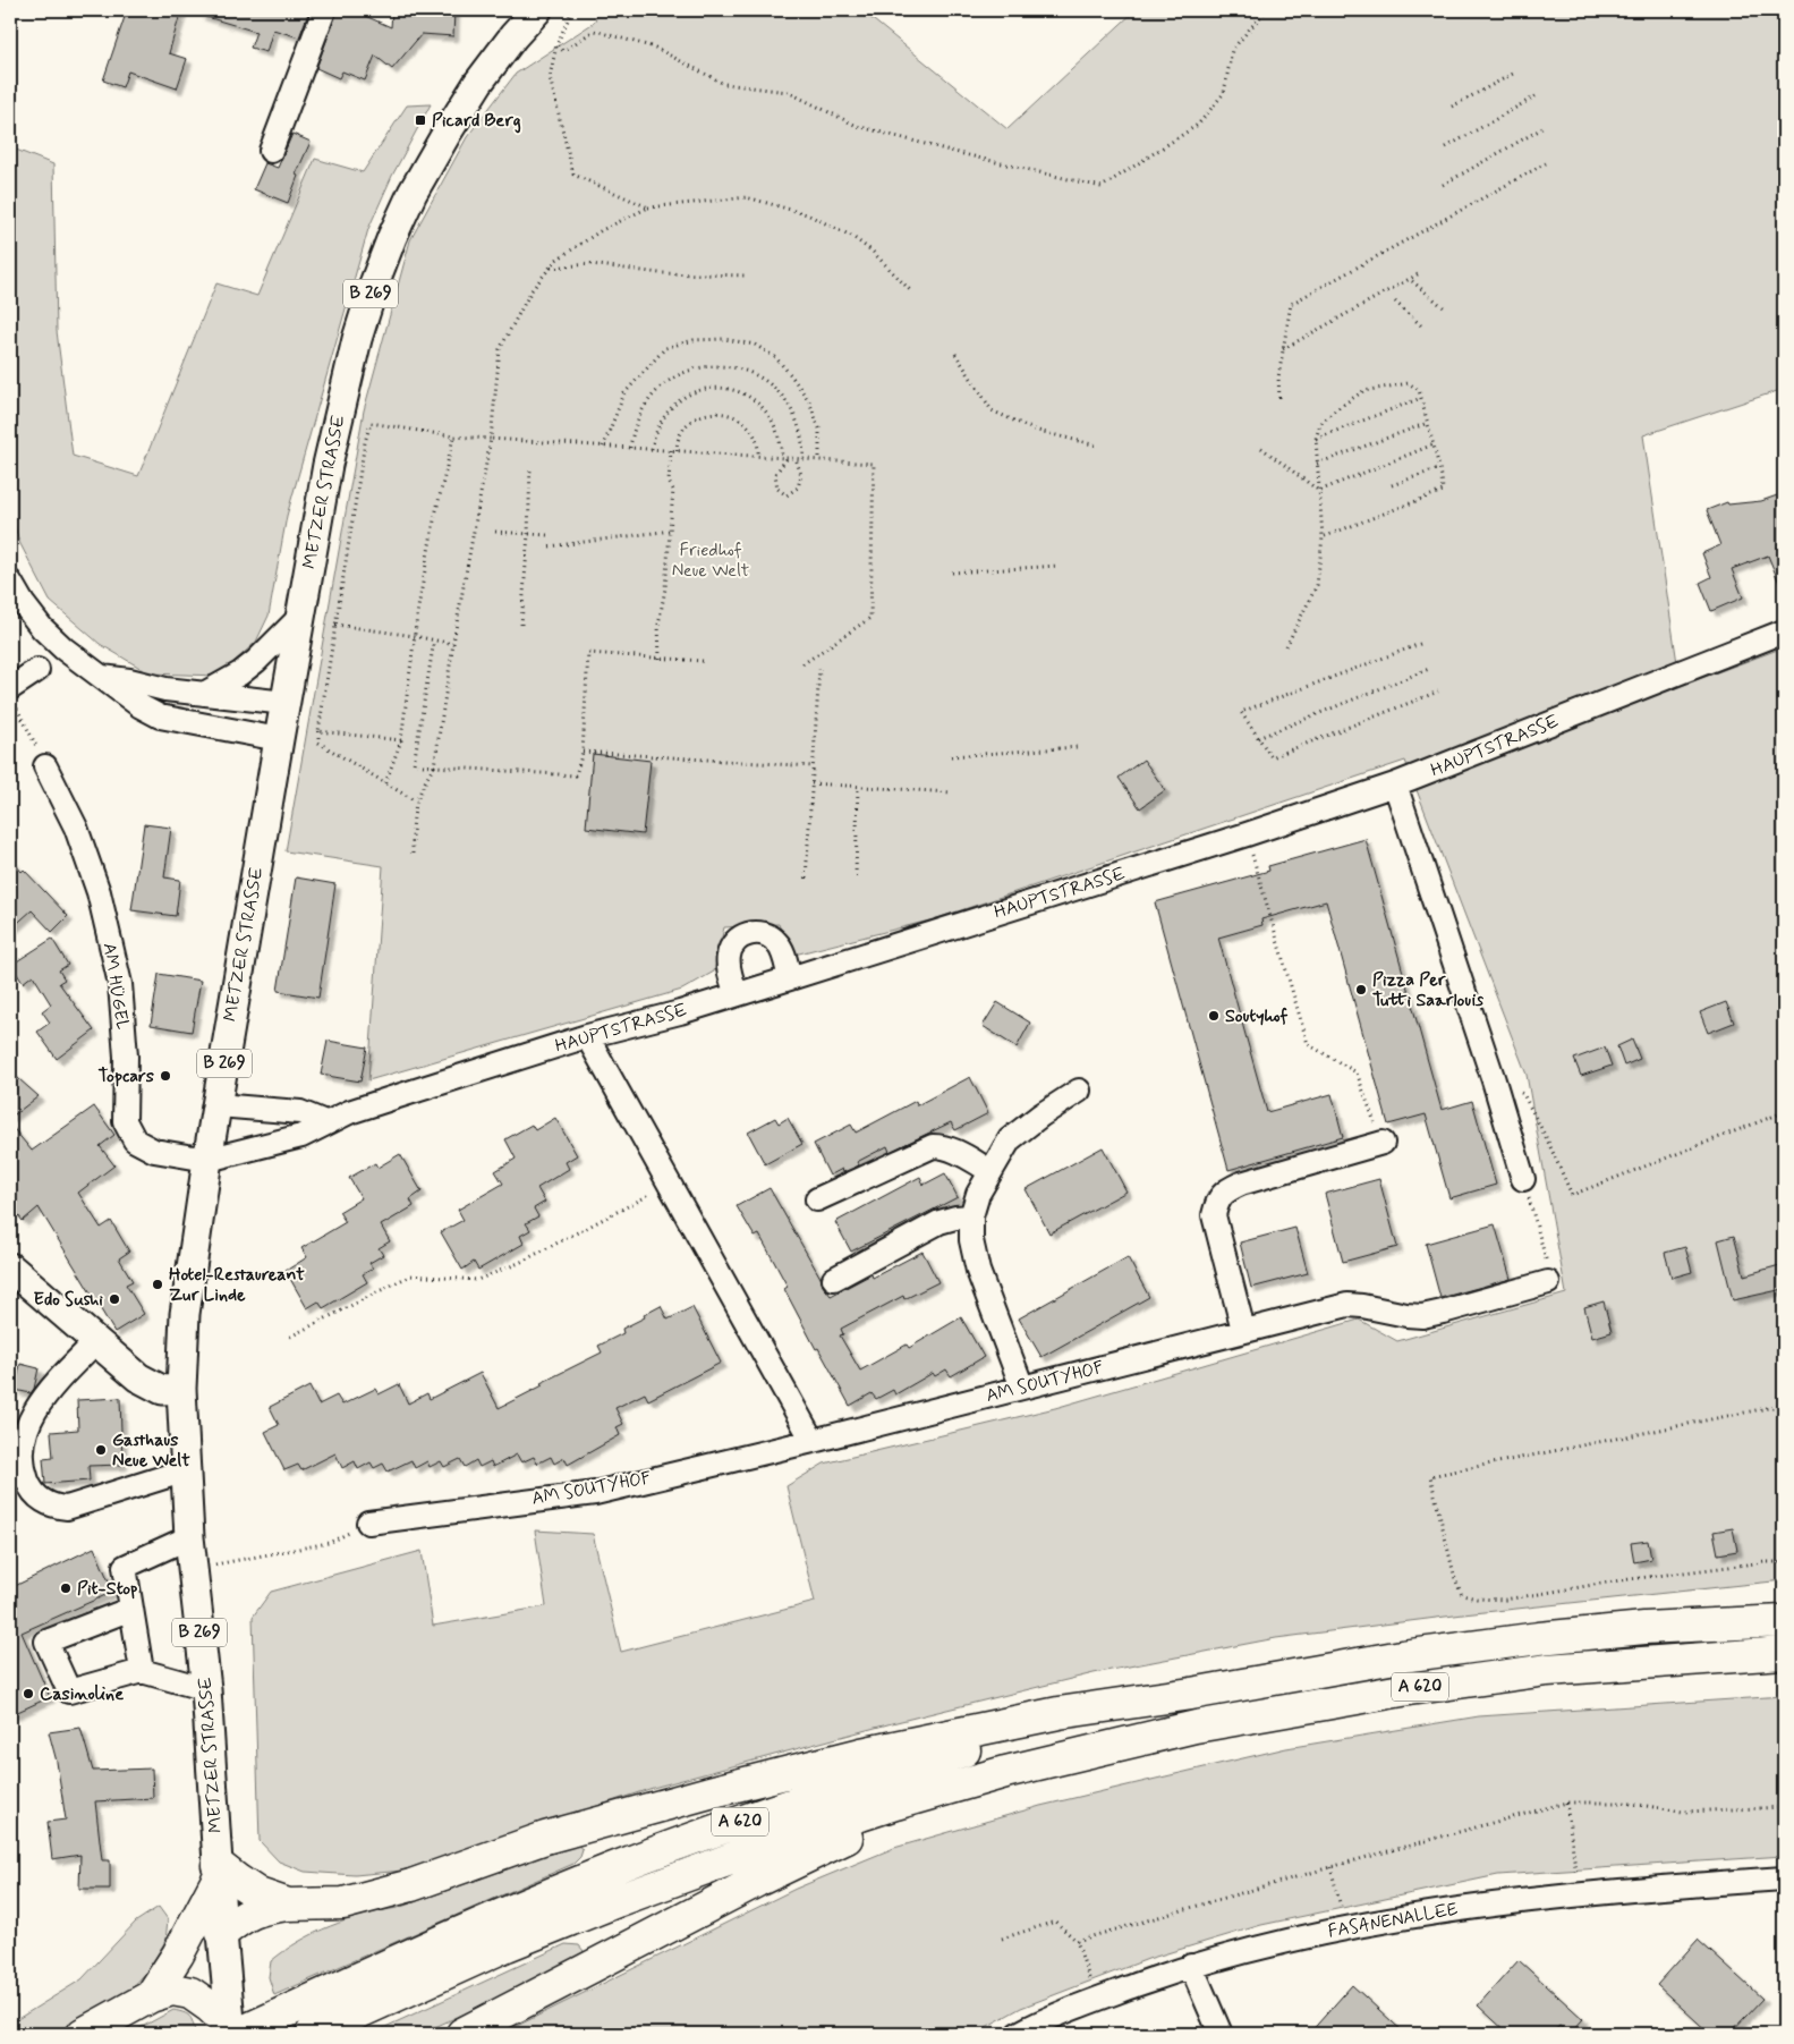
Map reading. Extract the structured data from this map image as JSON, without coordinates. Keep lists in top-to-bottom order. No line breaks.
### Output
{"streets":{"highway":["A 620"],"main road":["B 269","METZER STRASSE"],"street":["HAUPTSTRASSE","AM HÜGEL","AM SOUTYHOF","FASANENALLEE"]},"crossings":[["METZER STRASSE","HAUPTSTRASSE"],["METZER STRASSE","AM HÜGEL"],["METZER STRASSE","A 620"],["HAUPTSTRASSE","AM HÜGEL"]],"parks":["Friedhof Neue Welt"],"places":{"transit":["Picard Berg"],"other":["Pizza Per Tutti Saarlouis","Soutyhof","Topcars","Hotel-Restaureant Zur Linde","Edo Sushi","Gasthaus Neue Welt","Pit-Stop","Casinoline"]}}
